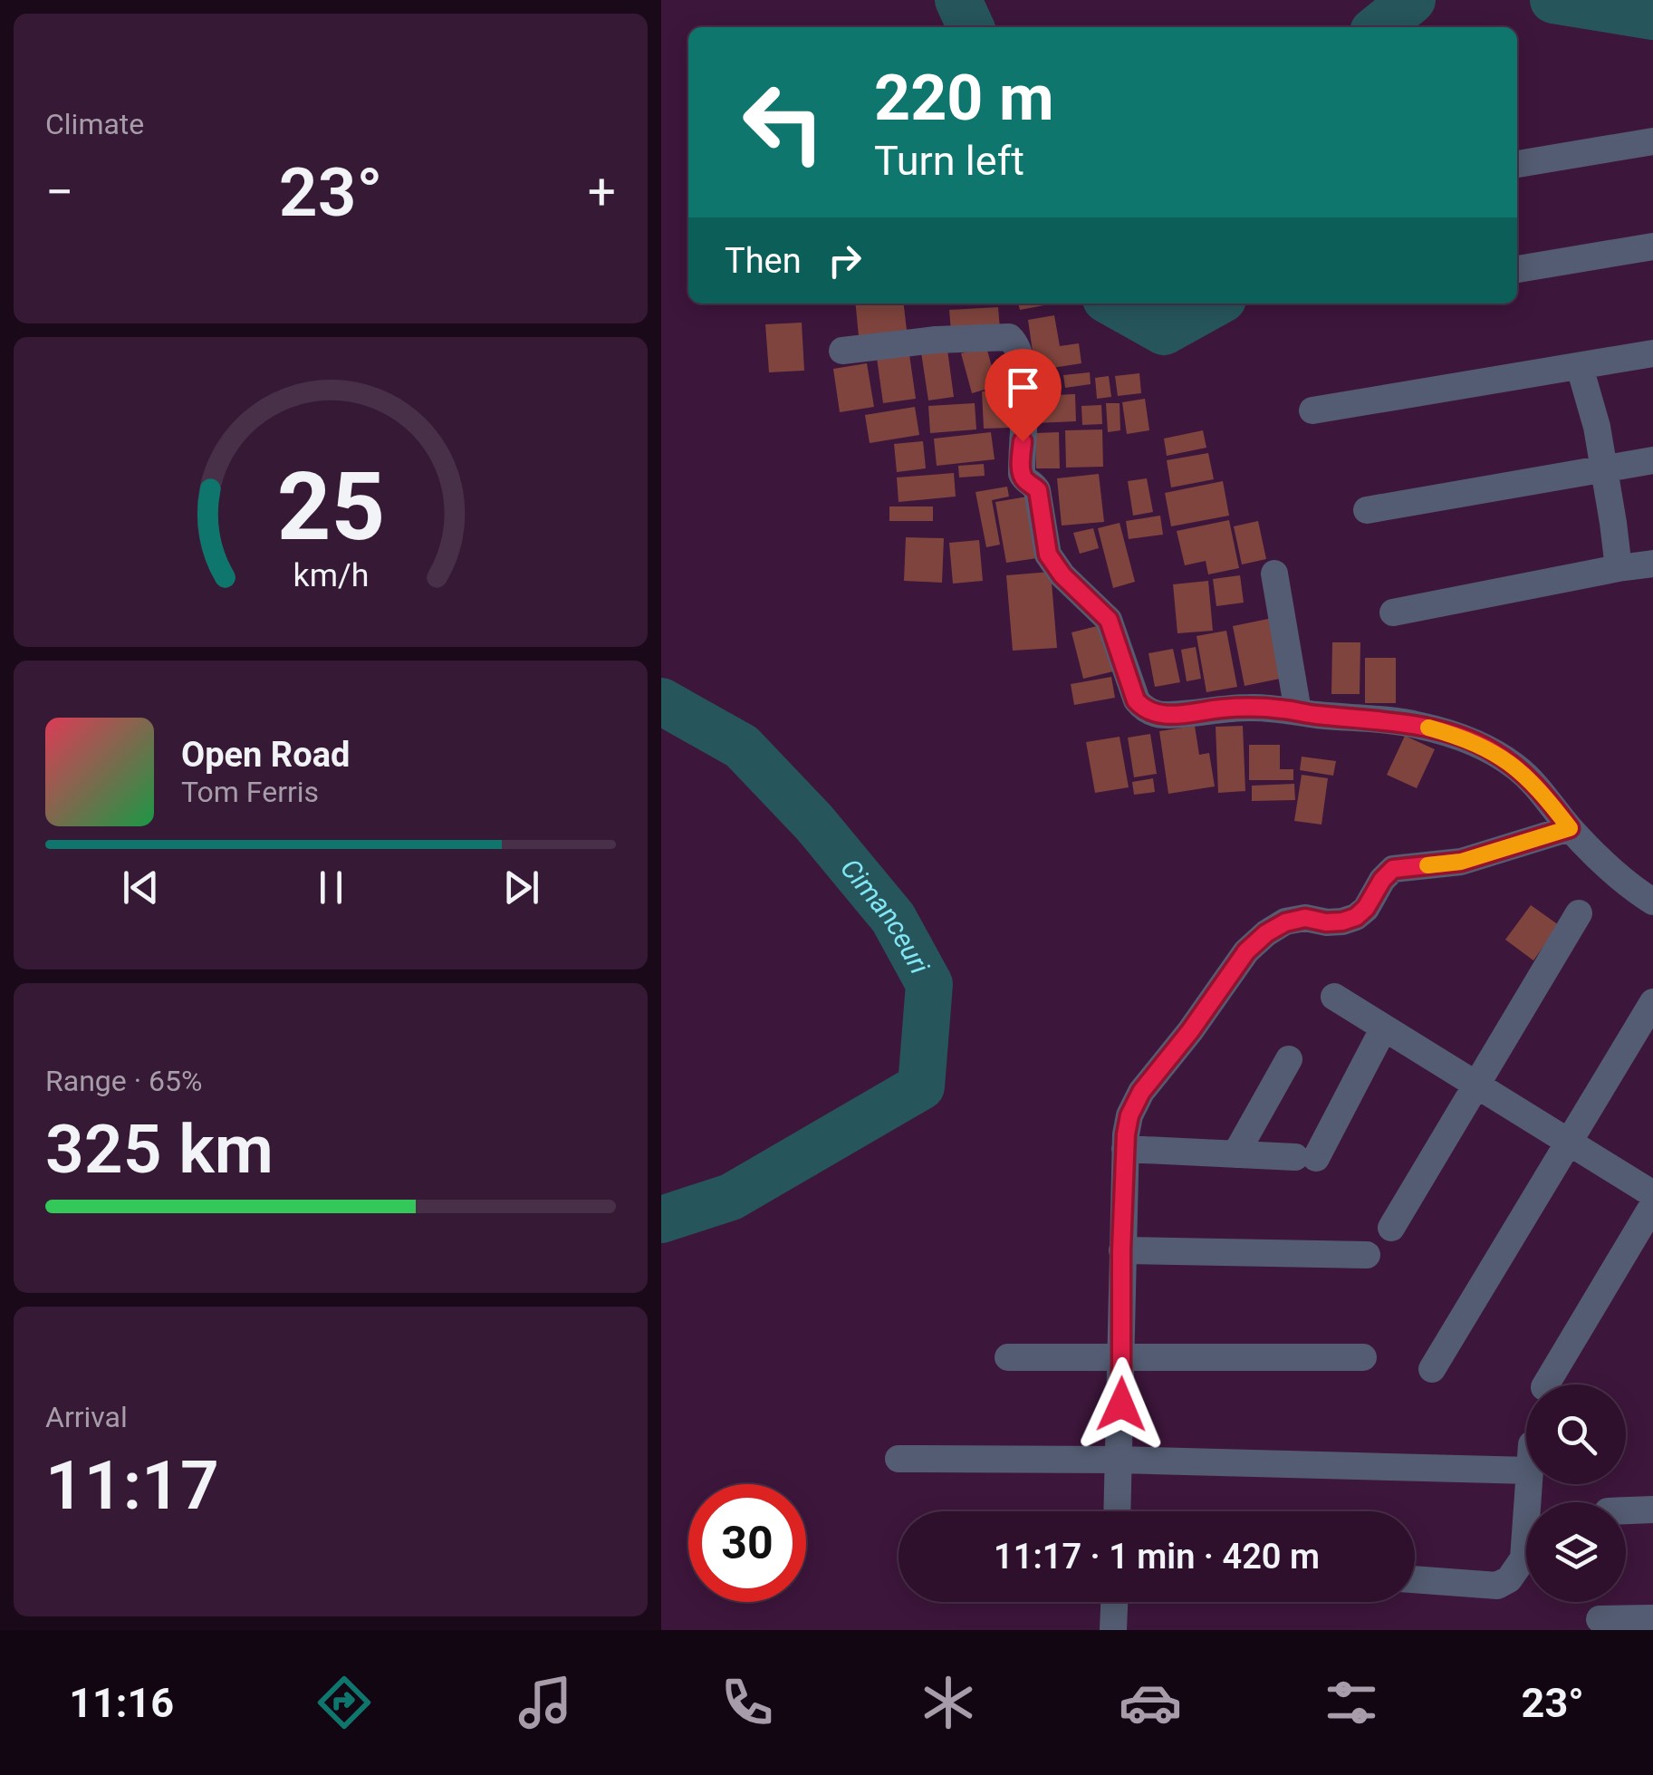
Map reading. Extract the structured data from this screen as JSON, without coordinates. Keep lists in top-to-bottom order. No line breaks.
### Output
{"water":["Cimanceuri"],"page":{"tile":["Climate",["Range · 65%","325 km"],["Arrival","11:17"]],"turn":["220 m","Turn left"],"heat":["−","23°","+"],"then":"Then","song":["Open Road","Tom Ferris"],"limit":"30","trip":"11:17 · 1 min · 420 m","tabs":["11:16","23°"],"gauge":["25","km/h"]}}
